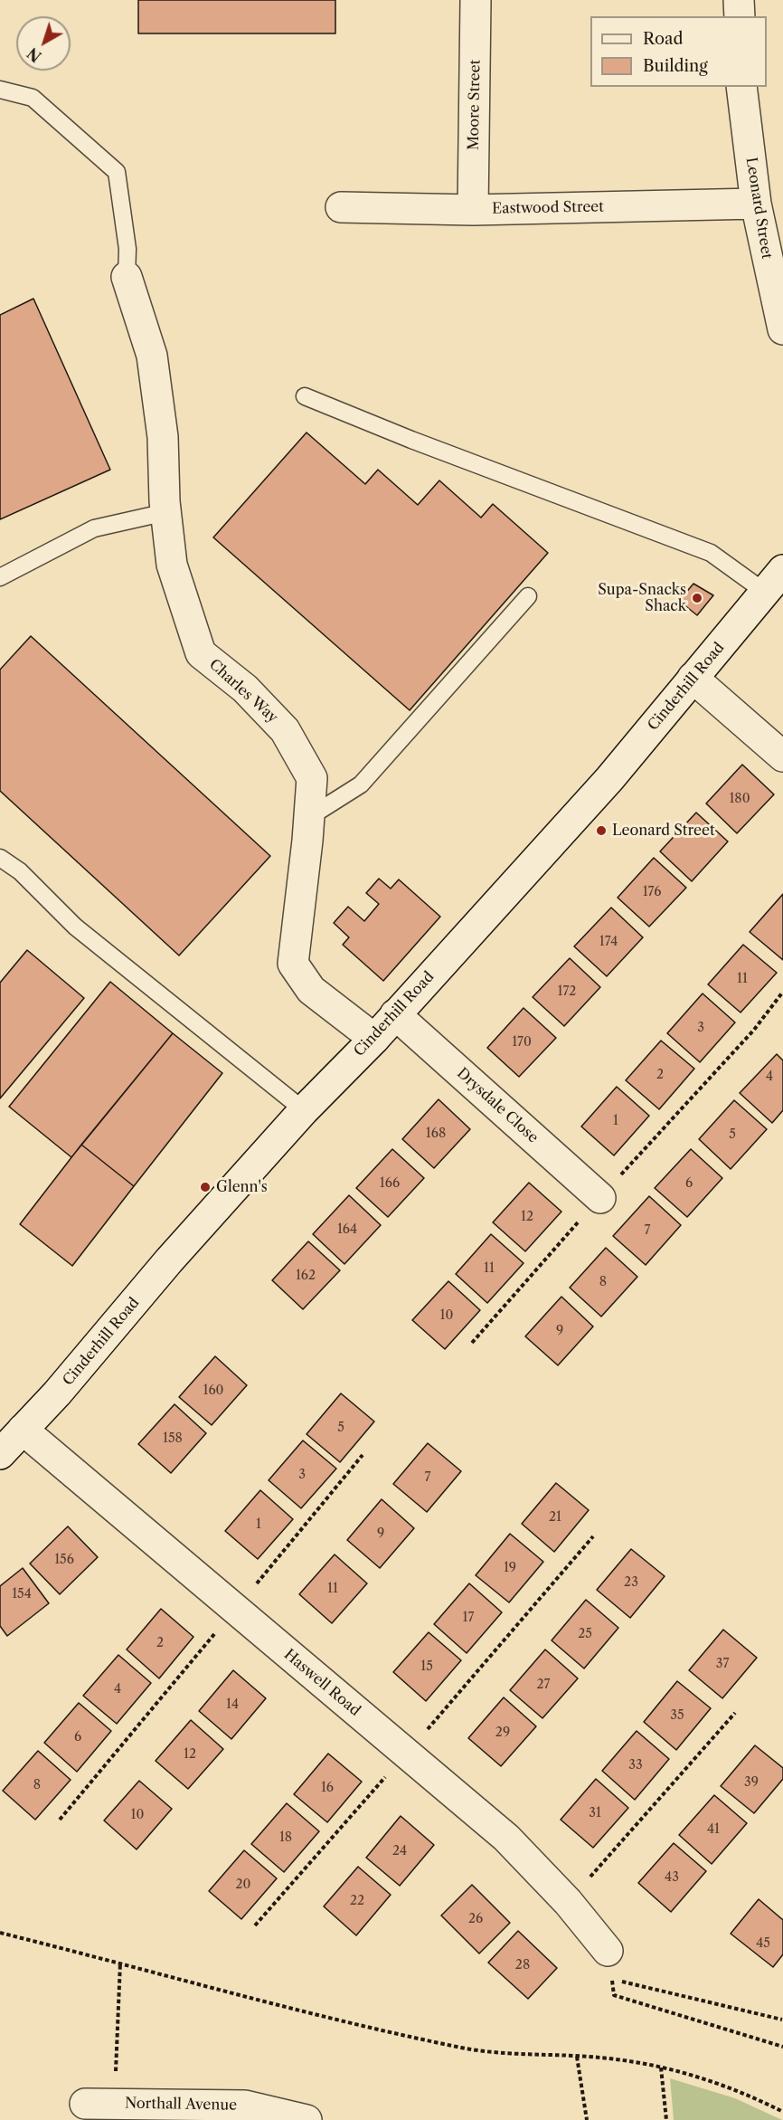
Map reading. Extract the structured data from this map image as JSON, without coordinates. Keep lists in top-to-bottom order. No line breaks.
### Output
{"streets":{"street":["Moore Street","Eastwood Street","Leonard Street","Cinderhill Road","Charles Way","Drysdale Close","Haswell Road","Northall Avenue"]},"crossings":[["Moore Street","Eastwood Street"],["Eastwood Street","Leonard Street"],["Cinderhill Road","Charles Way"],["Cinderhill Road","Drysdale Close"],["Cinderhill Road","Haswell Road"]],"places":["Supa-Snacks Shack","Leonard Street","Glenn's"],"house_numbers":["180","176","174","11","172","3","170","2","4","1","168","5","166","6","12","164","7","11","162","8","10","9","160","5","158","3","7","21","1","9","156","19","23","11","154","17","25","2","37","15","27","4","14","35","29","6","12","33","39","8","16","31","10","41","18","24","43","20","22","26","45","28"],"legend":["Road","Building"],"north":"bottom left"}
